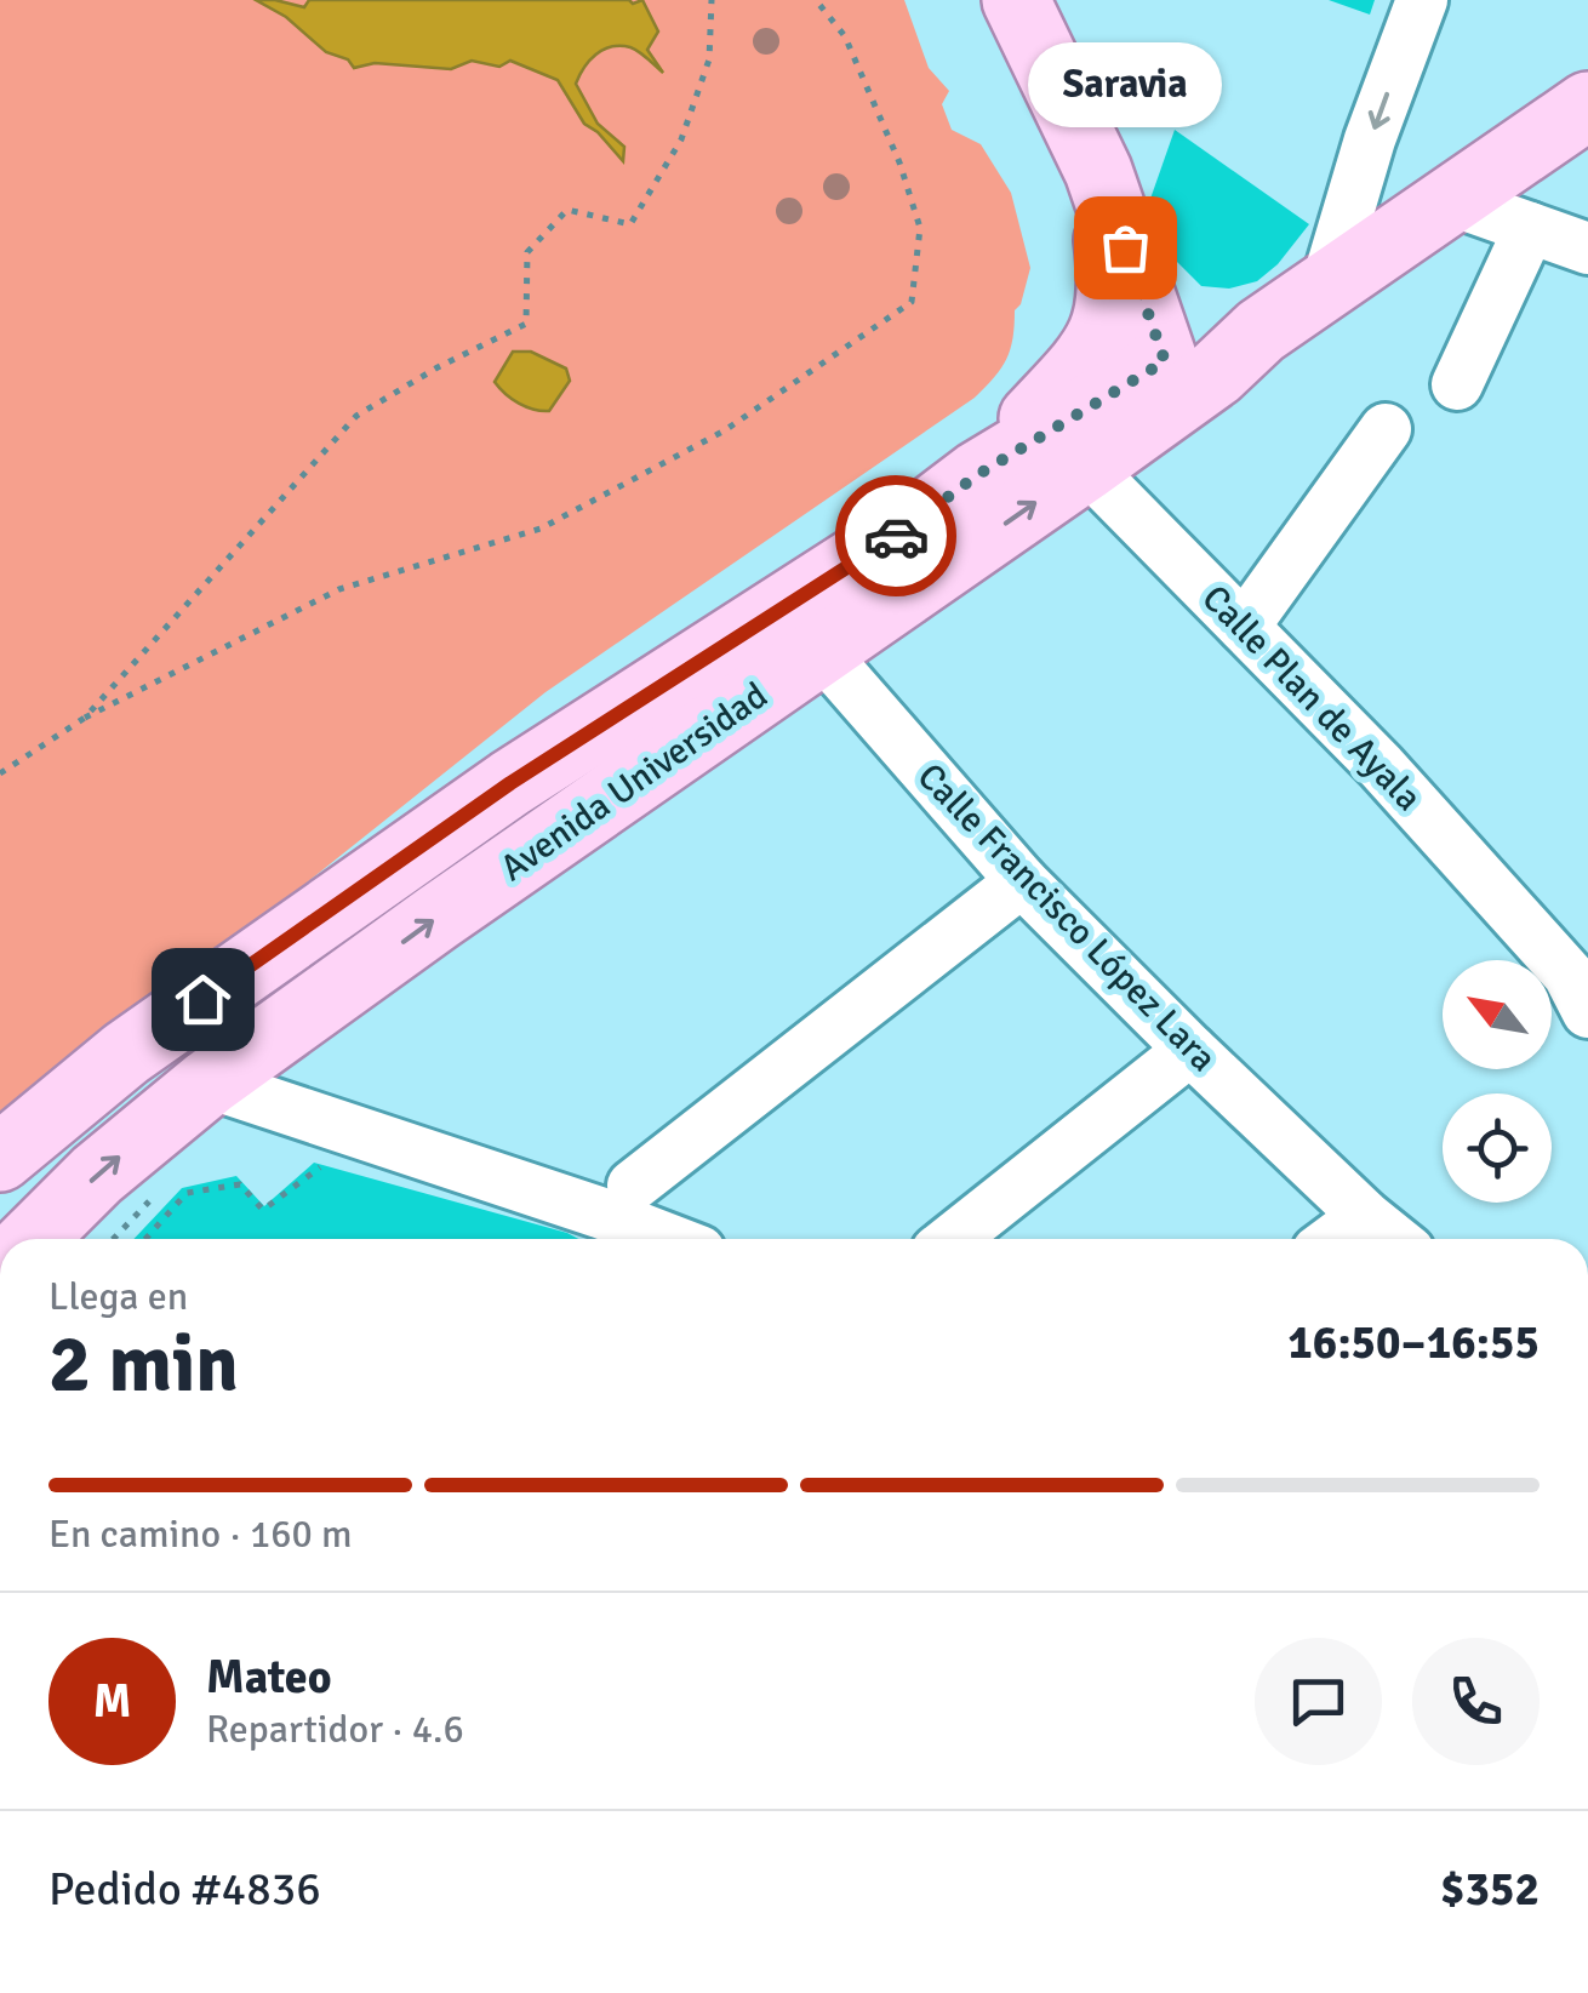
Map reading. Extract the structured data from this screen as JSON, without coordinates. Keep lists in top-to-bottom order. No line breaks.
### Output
{"streets":{"main road":["Avenida Universidad"],"street":["Calle Plan de Ayala","Calle Francisco López Lara"]},"crossings":[["Calle Plan de Ayala","Avenida Universidad"],["Avenida Universidad","Calle Francisco López Lara"]],"places":["Saravia"],"north":"top left","page":{"bubble":"Saravia","heading":["2 min","Llega en","16:50–16:55"],"panel":["Mateo","Repartidor · 4.6","Pedido #4836","$352"],"bar":"En camino · 160 m","round":"M"}}
